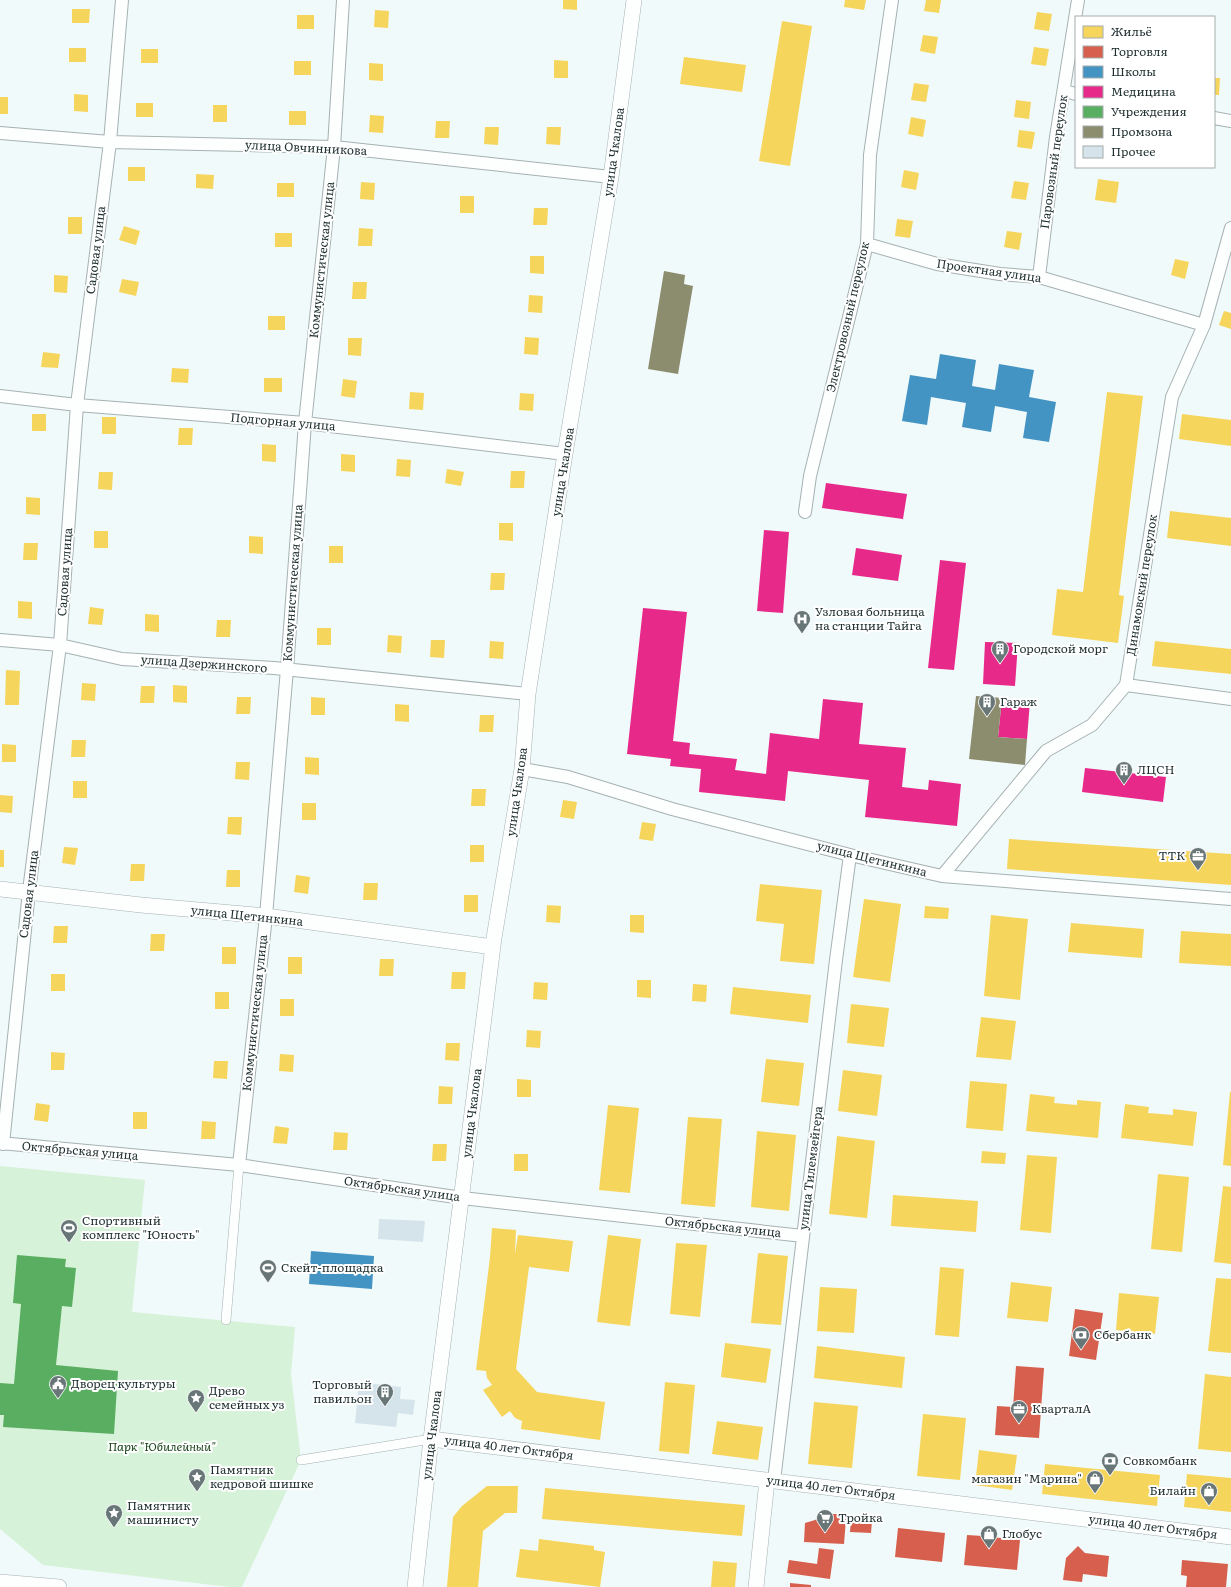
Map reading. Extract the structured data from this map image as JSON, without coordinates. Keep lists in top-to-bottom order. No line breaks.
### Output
{"streets":{"street":["улица Овчинникова","улица Чкалова","Паровозный переулок","Садовая улица","Коммунистическая улица","Проектная улица","Электровозный переулок","Подгорная улица","Динамовский переулок","улица Дзержинского","улица Щетинкина","Октябрьская улица","улица Тилемзейгера","улица 40 лет Октября"]},"crossings":[["улица Овчинникова","улица Чкалова"],["улица Овчинникова","Садовая улица"],["улица Овчинникова","Коммунистическая улица"],["улица Чкалова","Подгорная улица"],["улица Чкалова","улица Дзержинского"],["улица Чкалова","улица Щетинкина"],["улица Чкалова","Октябрьская улица"],["улица Чкалова","улица 40 лет Октября"],["Паровозный переулок","Проектная улица"],["Садовая улица","Подгорная улица"],["Садовая улица","улица Дзержинского"],["Садовая улица","улица Щетинкина"],["Садовая улица","Октябрьская улица"],["Коммунистическая улица","Подгорная улица"],["Коммунистическая улица","улица Дзержинского"],["Коммунистическая улица","улица Щетинкина"],["Коммунистическая улица","Октябрьская улица"],["Проектная улица","Электровозный переулок"],["Проектная улица","Динамовский переулок"],["улица Щетинкина","улица Тилемзейгера"],["Октябрьская улица","улица Тилемзейгера"],["улица Тилемзейгера","улица 40 лет Октября"]],"parks":["Парк \"Юбилейный\""],"places":{"hospital":["Узловая больница на станции Тайга"],"building":["Городской морг","Гараж","ЛЦСН","Торговый павильон"],"office":["ТТК","КварталА"],"sports":["Спортивный комплекс \"Юность\"","Скейт-площадка"],"bank":["Сбербанк","Совкомбанк"],"public building":["Дворец культуры"],"place":["Древо семейных уз","Памятник кедровой шишке","Памятник машинисту"],"shop":["магазин \"Марина\"","Билайн","Глобус"],"supermarket":["Тройка"]},"legend":["Жильё","Торговля","Школы","Медицина","Учреждения","Промзона","Прочее"]}
